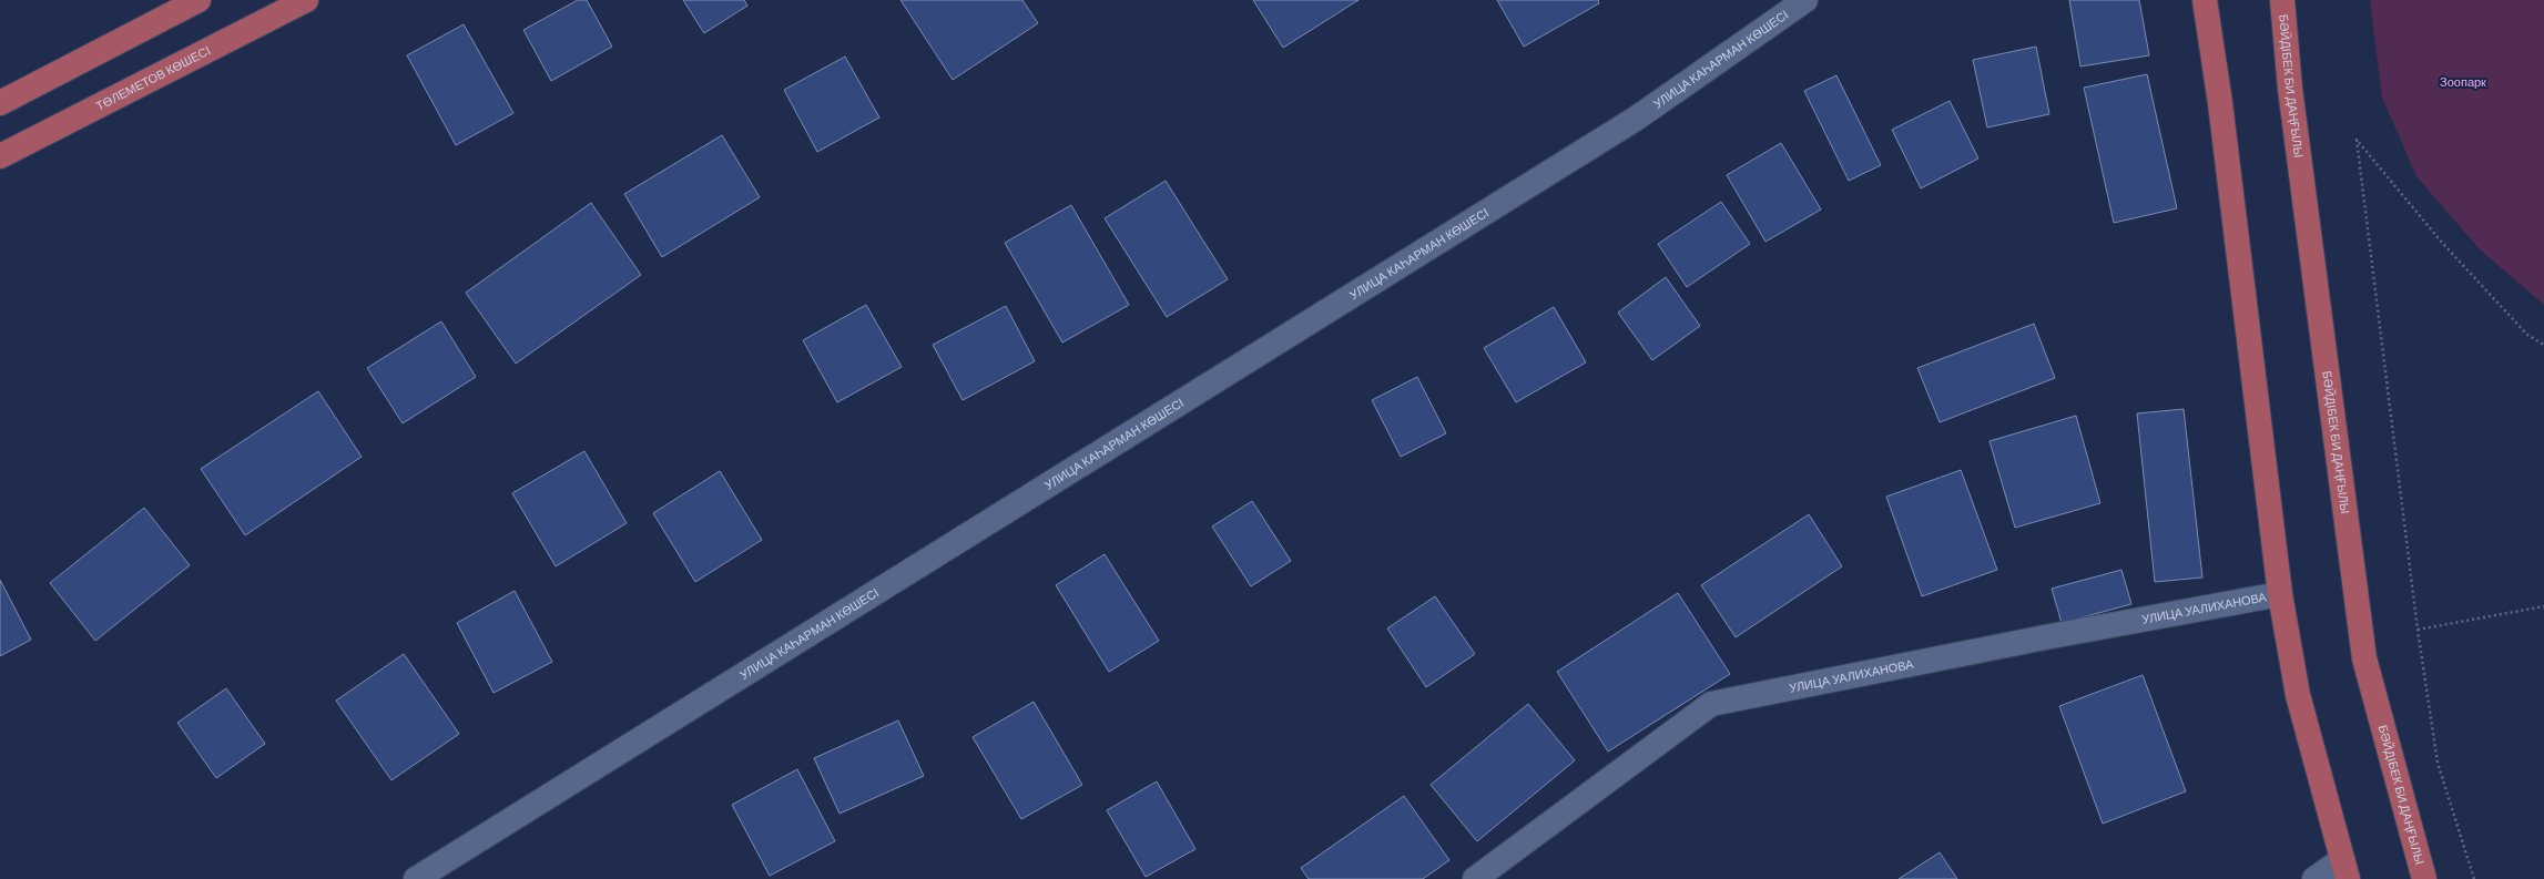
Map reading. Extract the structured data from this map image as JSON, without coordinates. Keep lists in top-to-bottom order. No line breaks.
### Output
{"streets":{"main road":["ТӨЛЕМЕТОВ КӨШЕСІ","БӘЙДІБЕК БИ ДАҢҒЫЛЫ"],"street":["УЛИЦА КАҺАРМАН КӨШЕСІ","УЛИЦА УАЛИХАНОВА"]},"parks":["Зоопарк"]}
